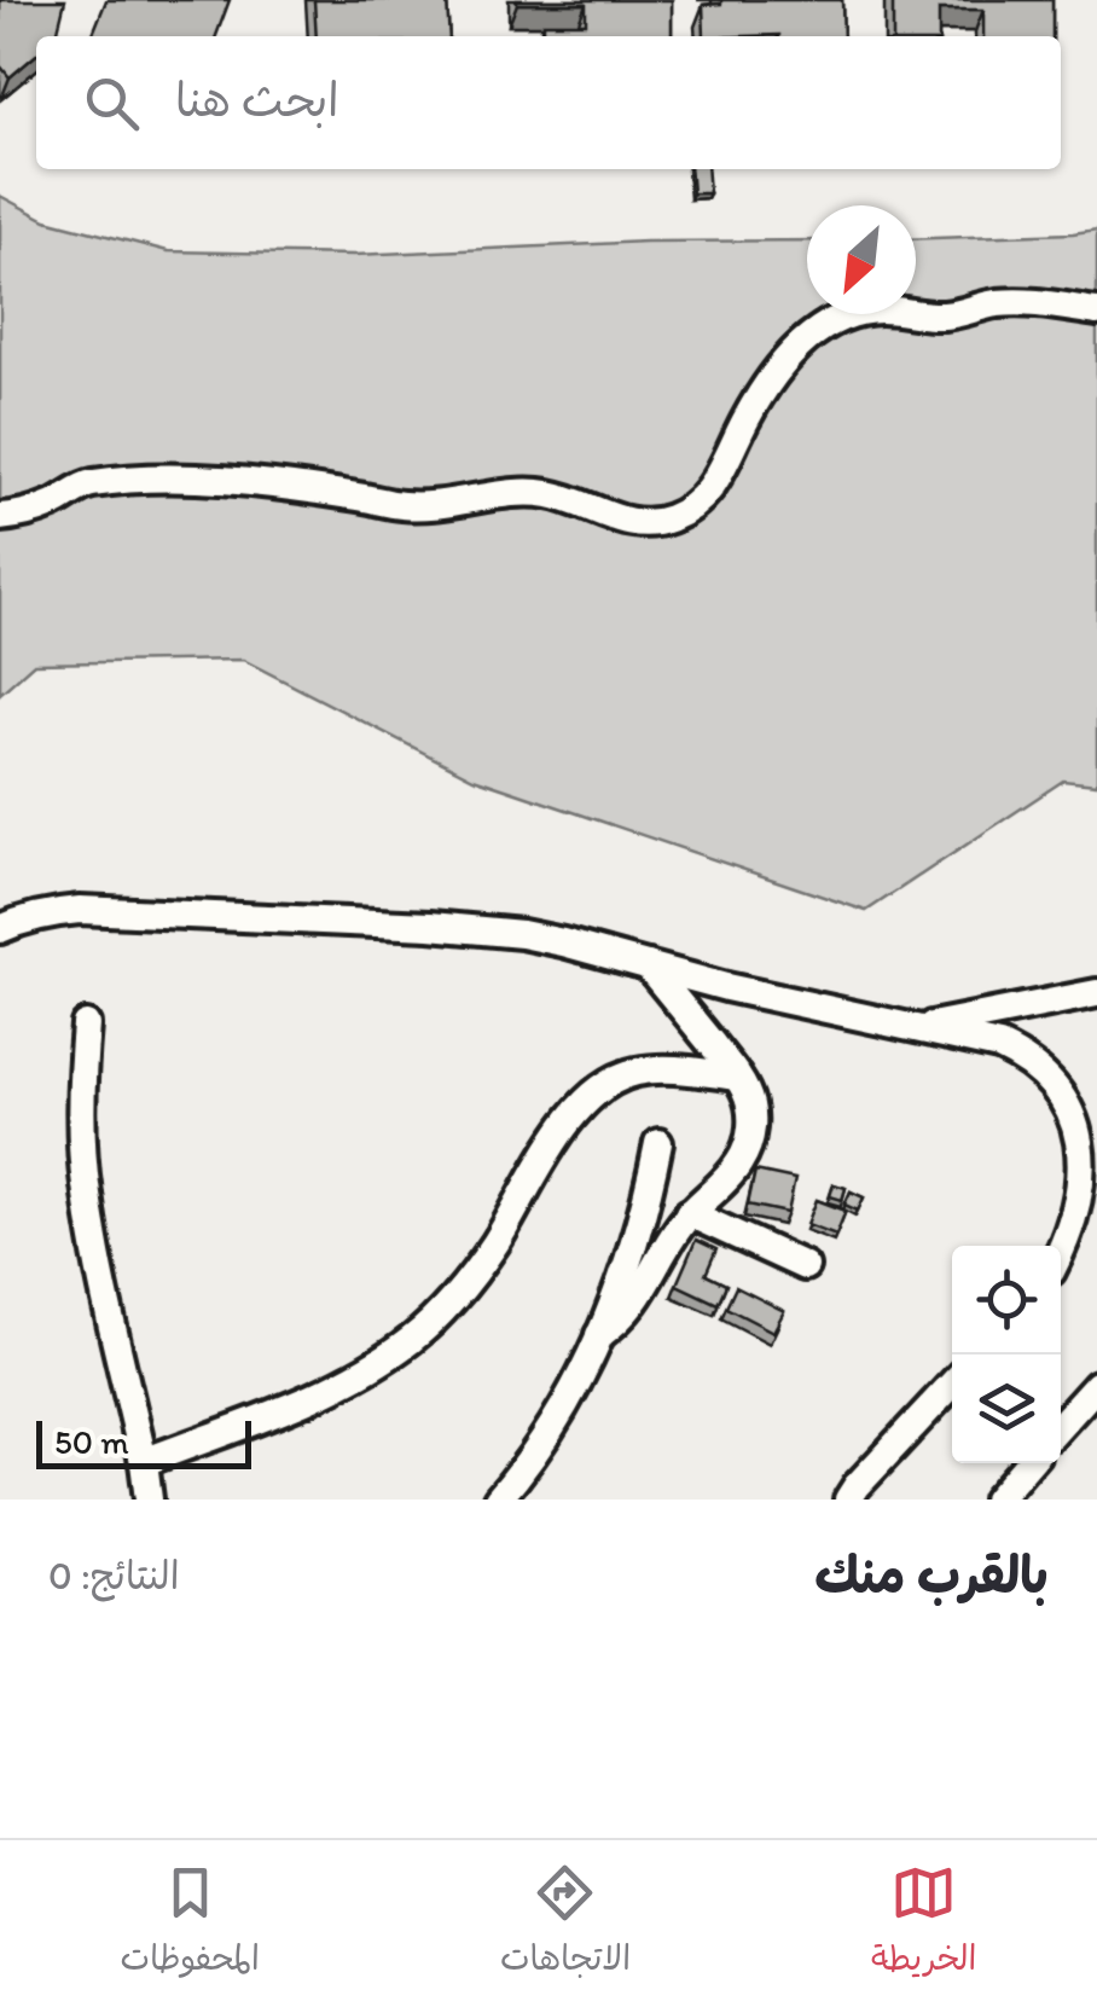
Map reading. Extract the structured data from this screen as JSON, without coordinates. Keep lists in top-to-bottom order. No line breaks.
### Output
{"scale_bar":"50 m","north":"bottom left","page":{"search":"ابحث هنا","scale":"50 m","heading":["بالقرب منك","النتائج: 0"],"nav":["الخريطة","الاتجاهات","المحفوظات"]}}
